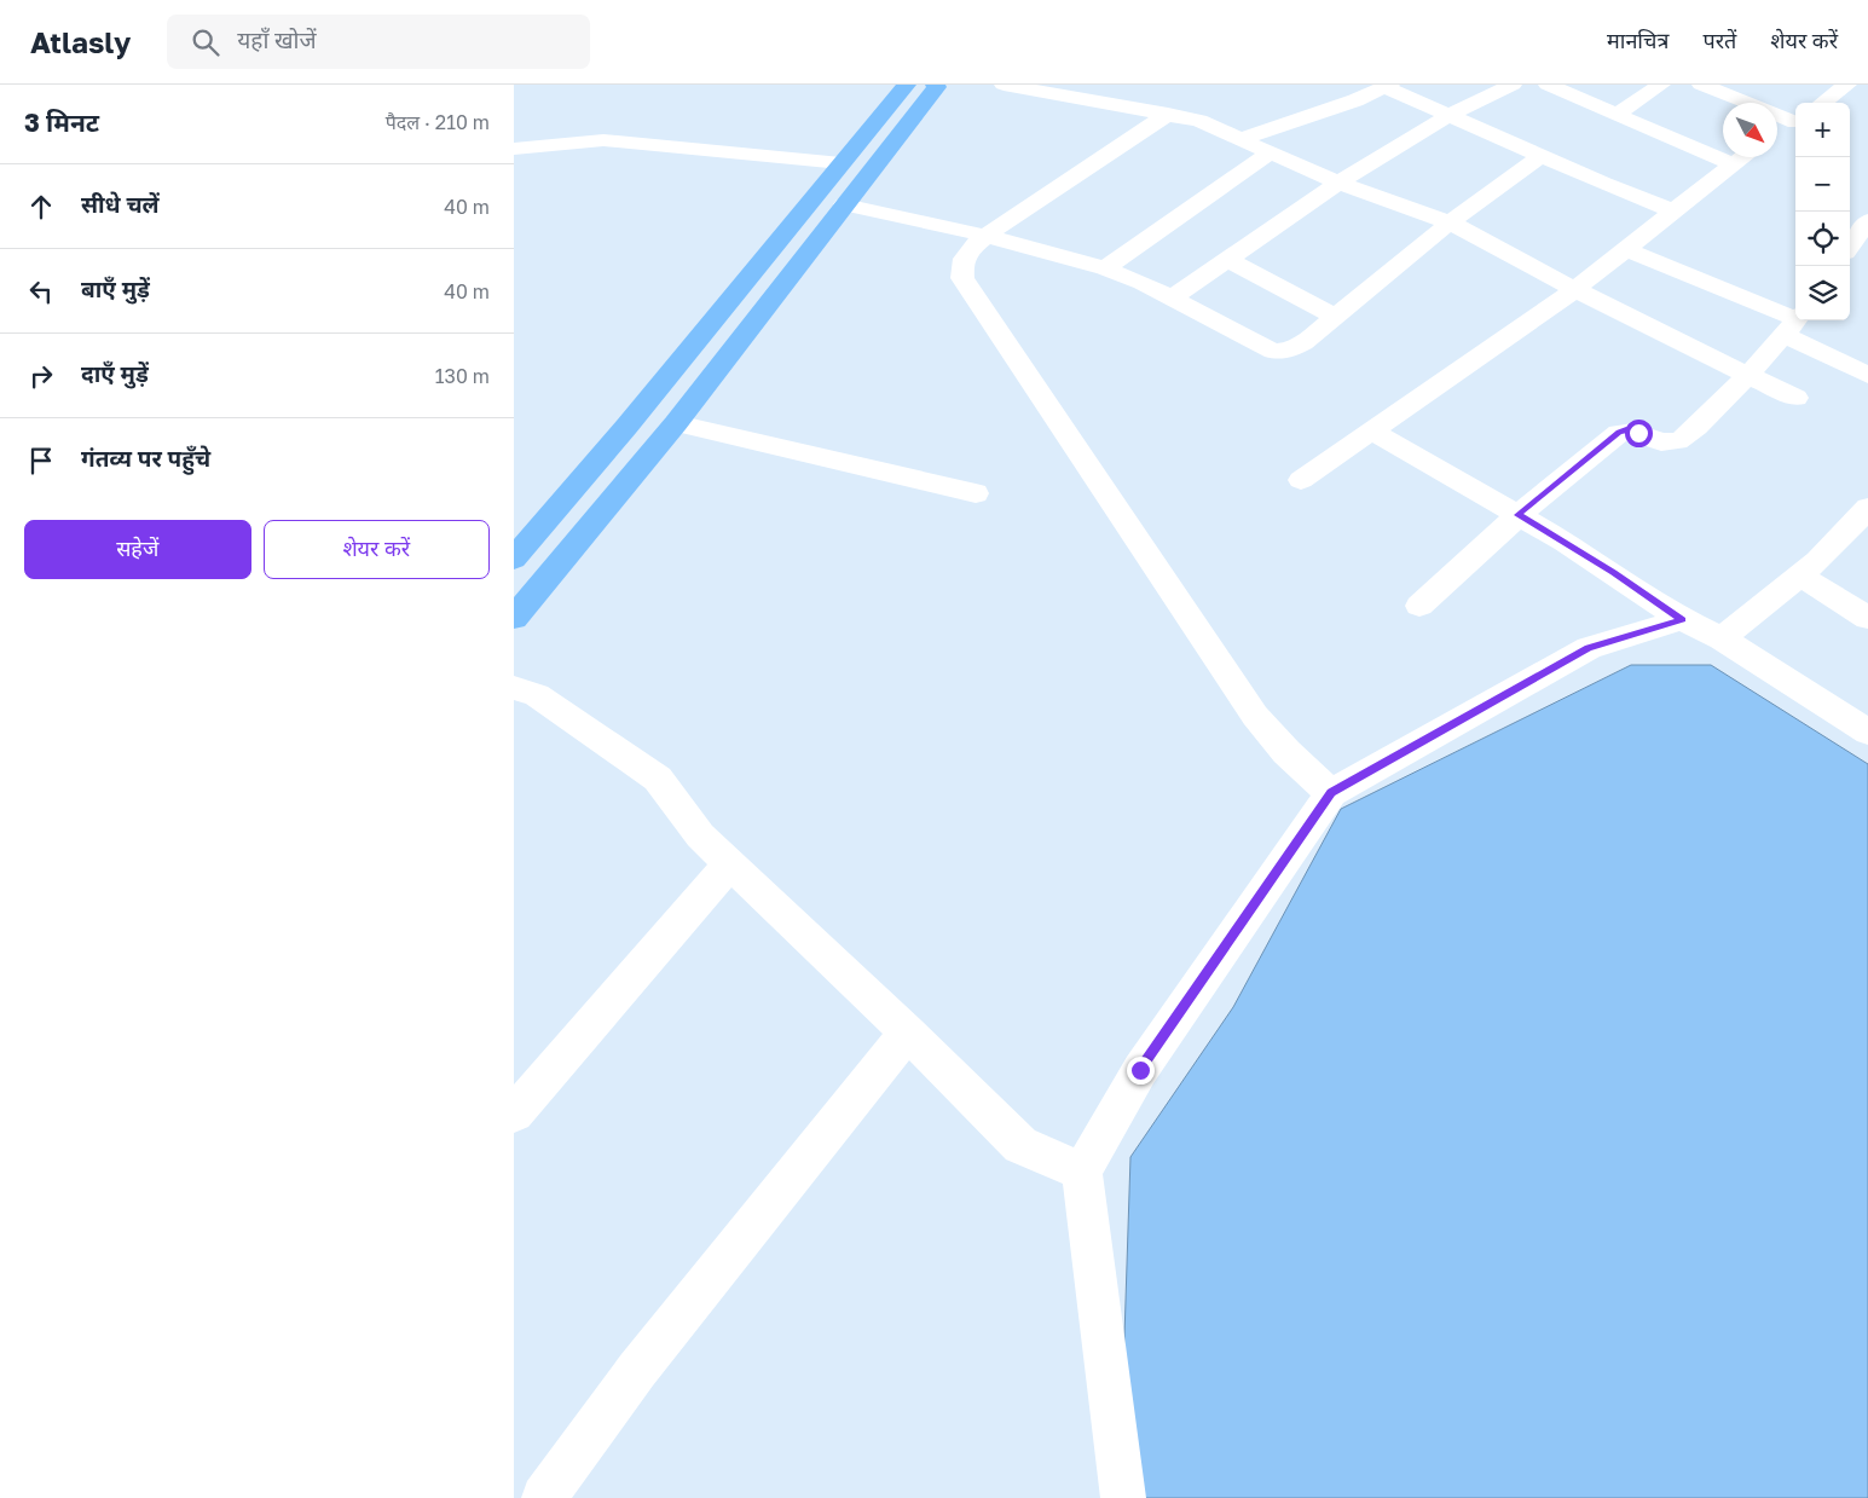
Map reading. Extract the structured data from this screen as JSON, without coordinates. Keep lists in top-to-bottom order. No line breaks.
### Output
{"north":"bottom right","page":{"header":"Atlasly","search":"यहाँ खोजें","nav":["मानचित्र","परतें","शेयर करें"],"heading":["3 मिनट","पैदल · 210 m"],"map_buttons":["+","−"],"list":[["सीधे चलें","40 m"],["बाएँ मुड़ें","40 m"],["दाएँ मुड़ें","130 m"],"गंतव्य पर पहुँचे"],"buttons":["सहेजें","शेयर करें"]}}
